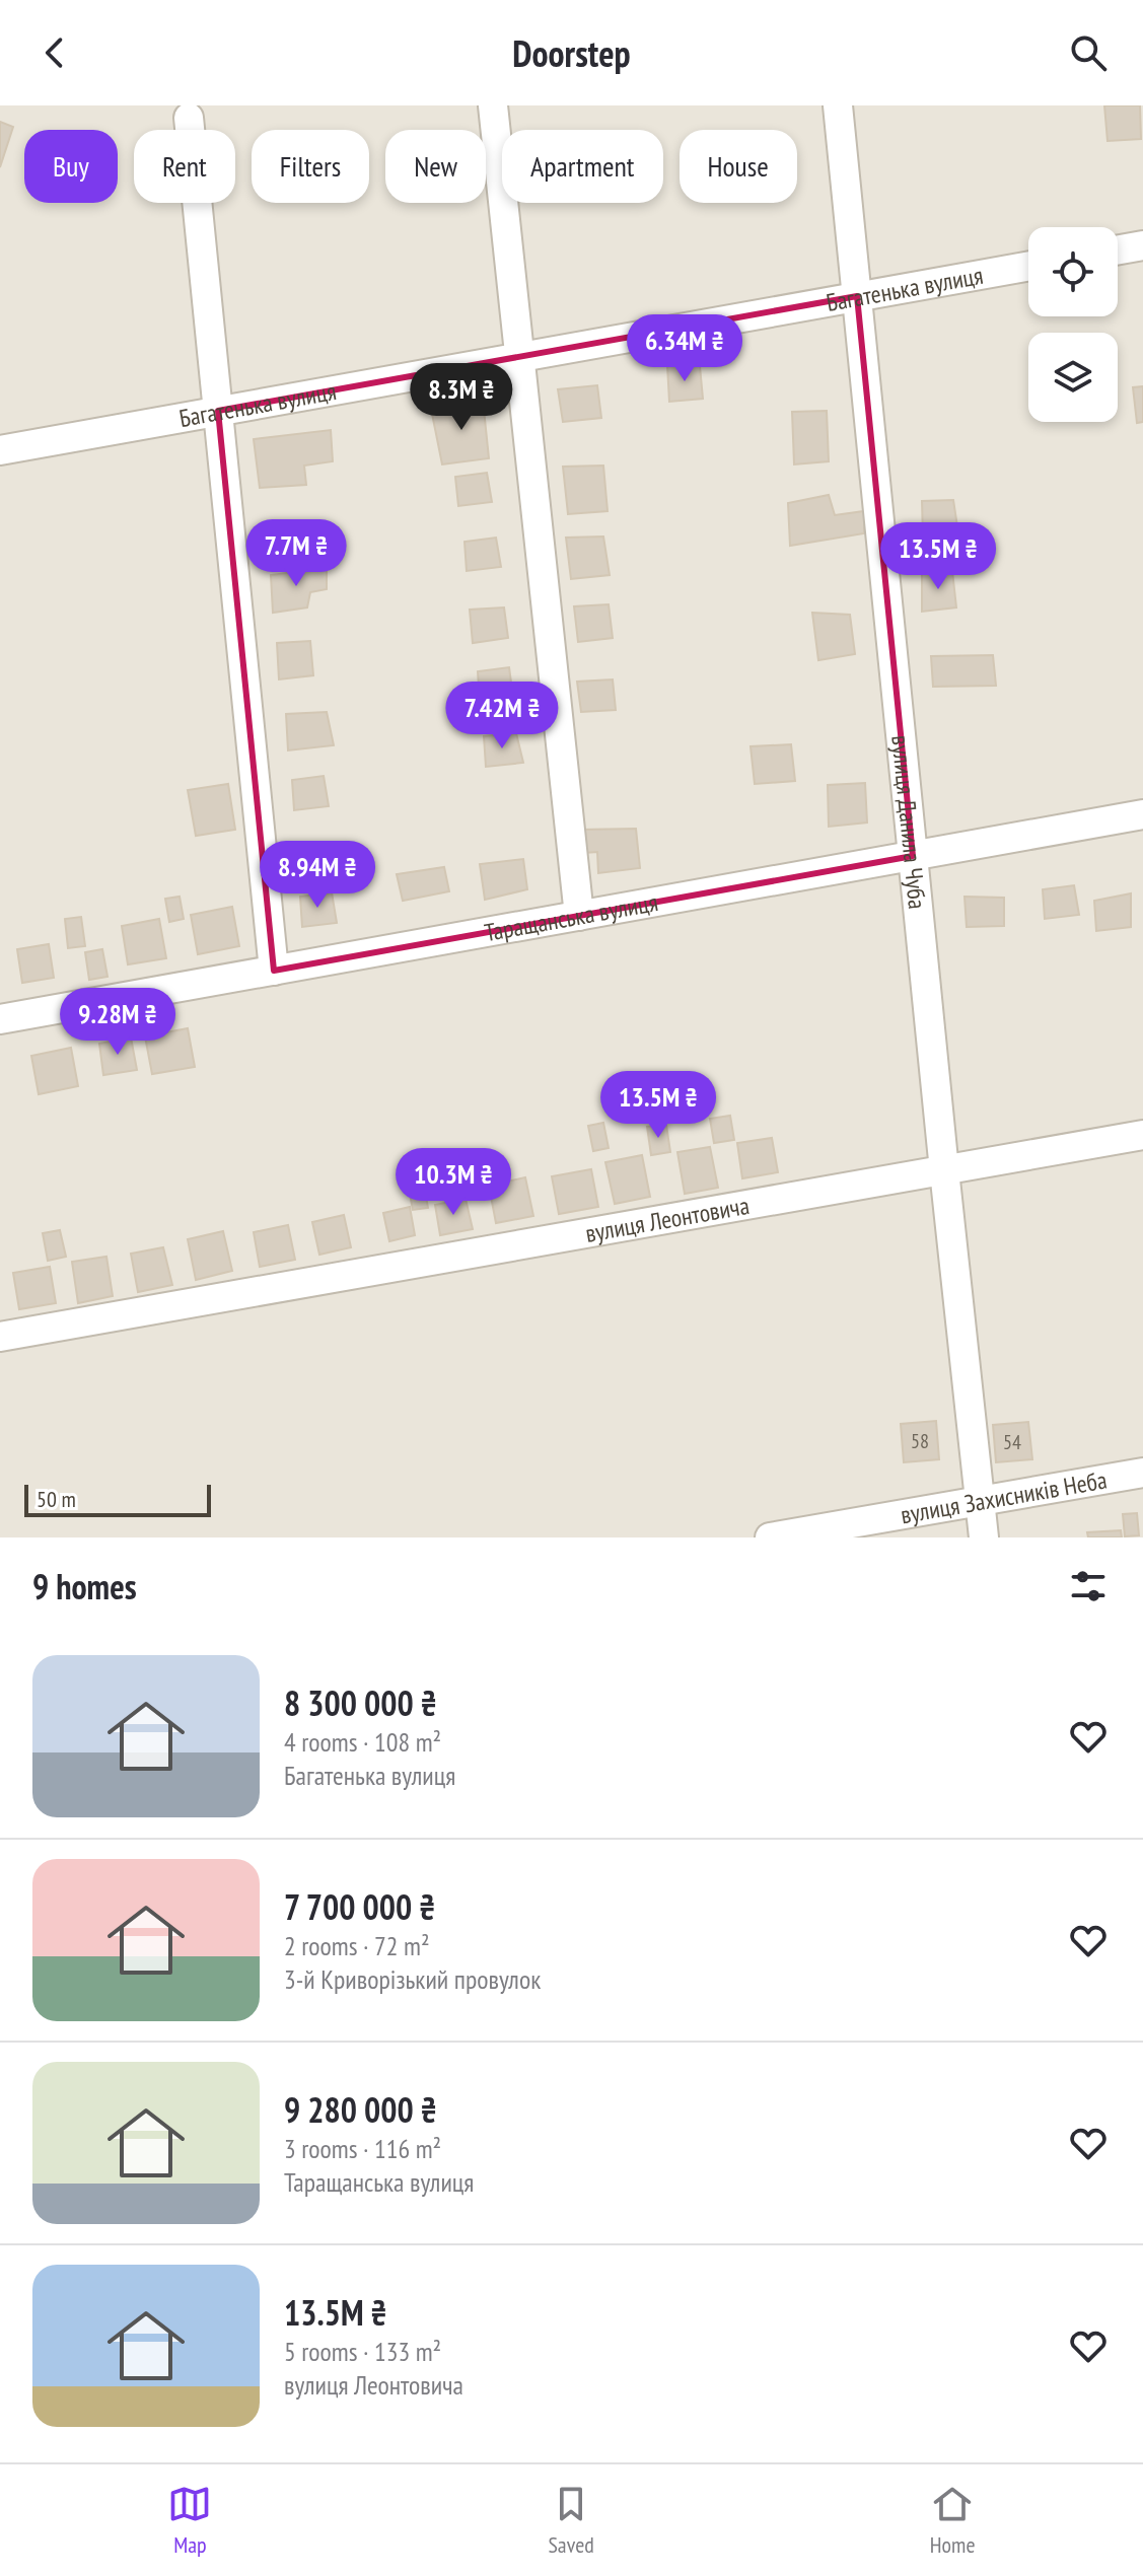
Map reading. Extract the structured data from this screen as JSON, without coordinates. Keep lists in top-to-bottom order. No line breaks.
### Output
{"streets":{"street":["Багатенька вулиця","вулиця Данила Чуба","Таращанська вулиця","вулиця Леонтовича","вулиця Захисників Неба"]},"crossings":[["Багатенька вулиця","вулиця Данила Чуба"],["вулиця Данила Чуба","Таращанська вулиця"],["вулиця Данила Чуба","вулиця Леонтовича"],["вулиця Данила Чуба","вулиця Захисників Неба"]],"house_numbers":["58","54"],"scale_bar":"50 m","page":{"header":"Doorstep","chip":["Buy","Rent","Filters","New","Apartment","House"],"price":["6.34M ₴","8.3M ₴","7.7M ₴","13.5M ₴","7.42M ₴","8.94M ₴","9.28M ₴","13.5M ₴","10.3M ₴"],"scale":"50 m","heading":"9 homes","list":[{"name":"8 300 000 ₴","note":"4 rooms · 108 m² · Багатенька вулиця"},{"name":"7 700 000 ₴","note":"2 rooms · 72 m² · 3-й Криворізький провулок"},{"name":"9 280 000 ₴","note":"3 rooms · 116 m² · Таращанська вулиця"},{"name":"13.5M ₴","note":"5 rooms · 133 m² · вулиця Леонтовича"}],"tabs":["Map","Saved","Home"]}}
